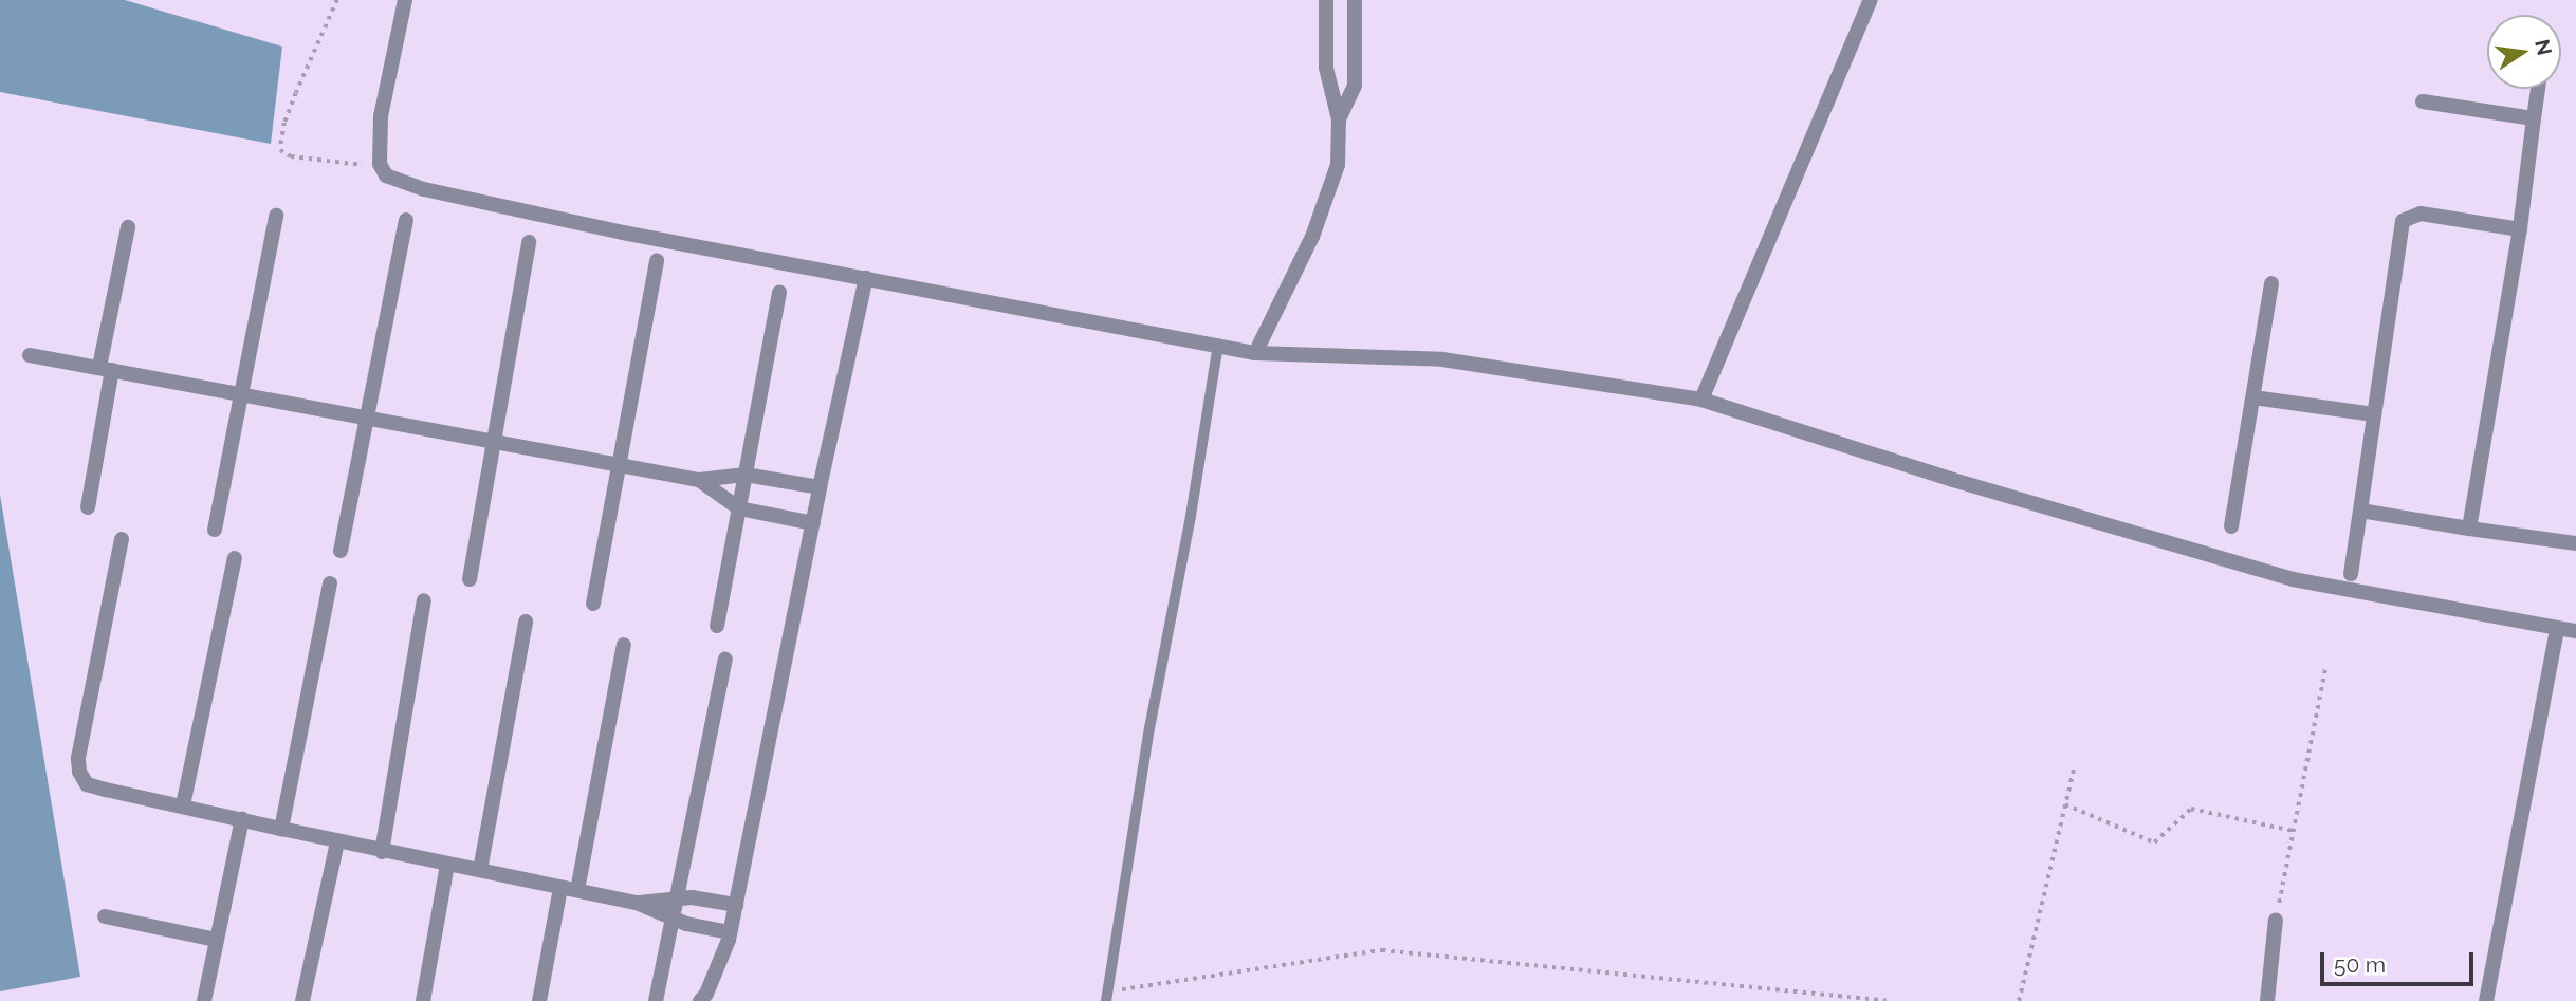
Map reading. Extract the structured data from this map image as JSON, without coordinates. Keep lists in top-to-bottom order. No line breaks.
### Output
{"scale_bar":"50 m","north":"right"}
